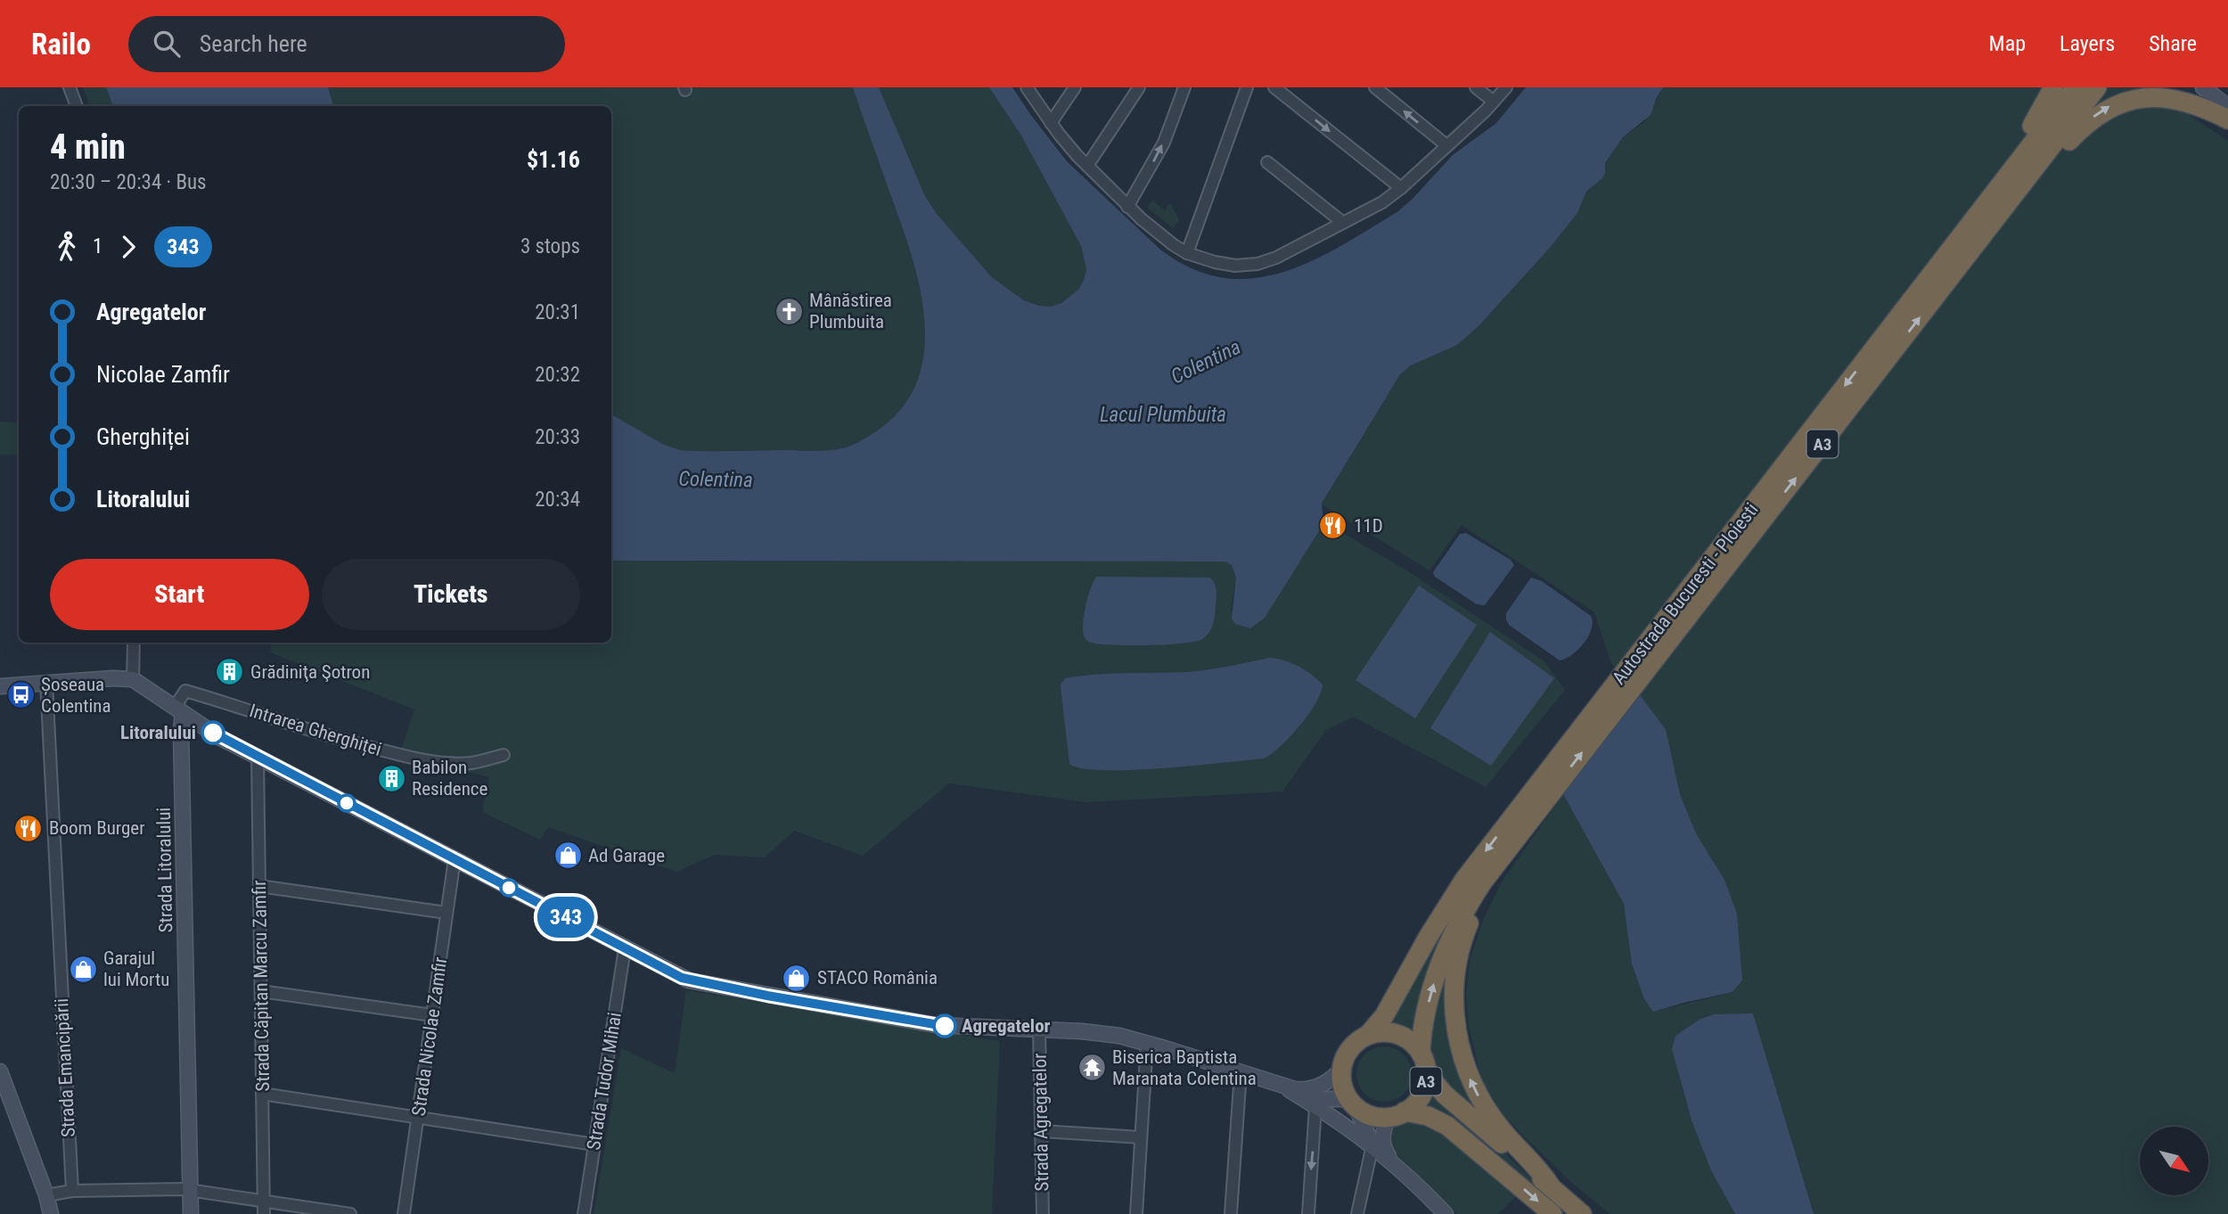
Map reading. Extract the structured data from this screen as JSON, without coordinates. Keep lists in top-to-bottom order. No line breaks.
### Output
{"streets":{"highway":["A3","Autostrada Bucuresti - Ploiesti"],"main road":["Strada Litoralului"],"street":["Intrarea Gherghiței","Strada Căpitan Marcu Zamfir","Strada Nicolae Zamfir","Strada Emancipării","Strada Tudor Mihai","Strada Agregatelor"]},"crossings":[["A3","Autostrada Bucuresti - Ploiesti"],["Intrarea Gherghiței","Strada Litoralului"]],"water":["Colentina","Lacul Plumbuita"],"places":{"church":["Mânăstirea Plumbuita"],"restaurant":["11D","Boom Burger"],"building":["Grădiniţa Şotron","Babilon Residence"],"bus stop":["Șoseaua Colentina"],"other":["Litoralului","Agregatelor"],"shop":["Ad Garage","Garajul lui Mortu","STACO România"],"temple":["Biserica Baptista Maranata Colentina"]},"lines":["bus line 343"],"north":"bottom right","page":{"header":"Railo","search":"Search here","nav":["Map","Layers","Share"],"on_map":"343","heading":["4 min","20:30 – 20:34 · Bus","$1.16"],"legs":["1","343","3 stops"],"list":[{"name":"Agregatelor","value":"20:31"},{"name":"Nicolae Zamfir","value":"20:32"},{"name":"Gherghiței","value":"20:33"},{"name":"Litoralului","value":"20:34"}],"buttons":["Start","Tickets"]}}
